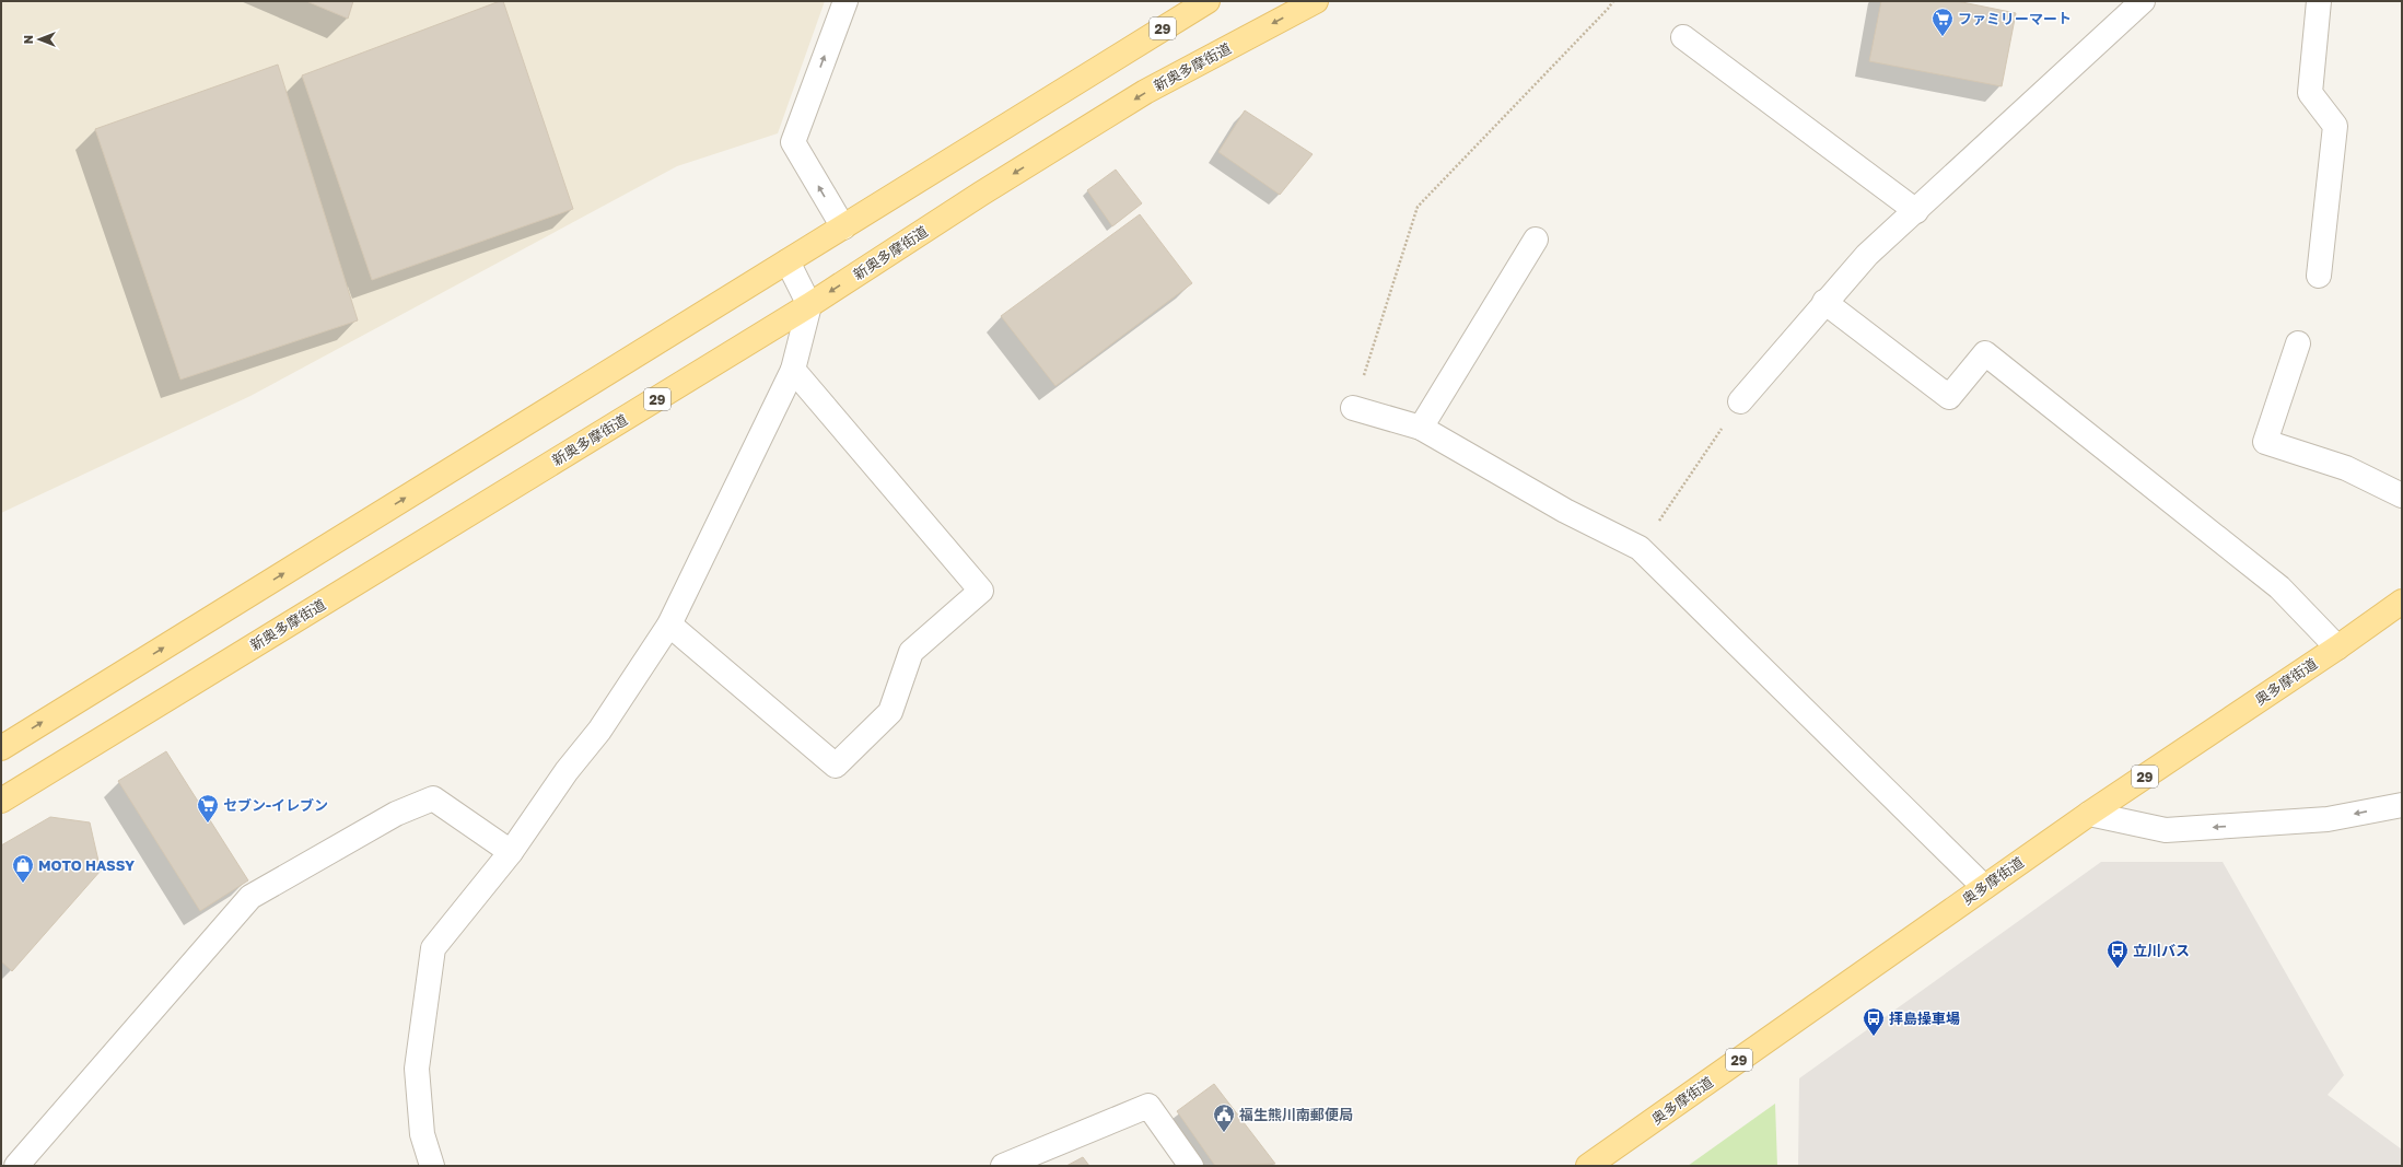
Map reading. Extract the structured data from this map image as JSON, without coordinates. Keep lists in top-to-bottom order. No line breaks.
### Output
{"streets":{"main road":["29","新奥多摩街道","奥多摩街道"]},"places":{"supermarket":["ファミリーマート","セブン-イレブン"],"shop":["MOTO HASSY"],"bus stop":["立川バス","拝島操車場"],"public building":["福生熊川南郵便局"]},"north":"left"}
